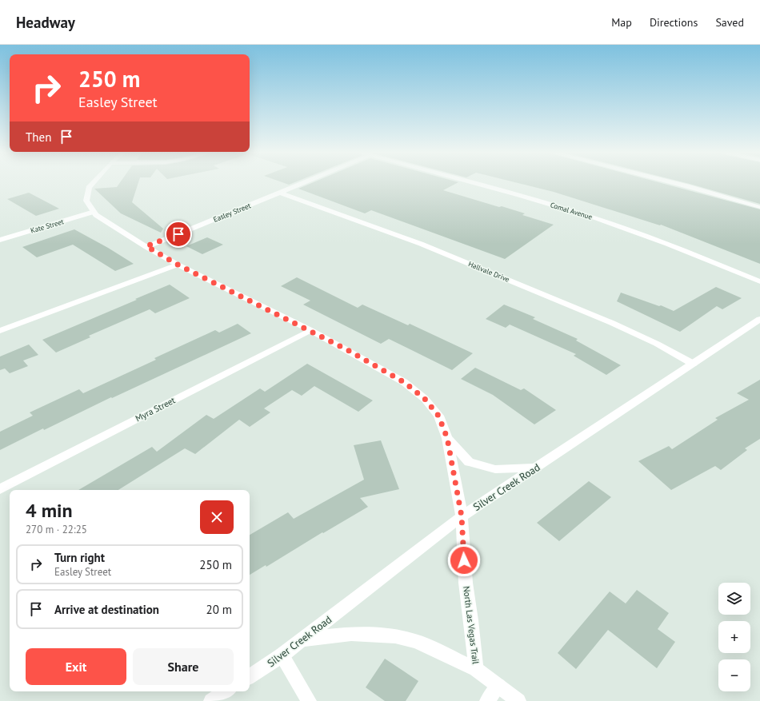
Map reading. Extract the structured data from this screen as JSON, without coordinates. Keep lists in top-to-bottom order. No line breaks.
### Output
{"streets":{"street":["Comal Avenue","Easley Street","Kate Street","Hallvale Drive","Myra Street","Silver Creek Road","North Las Vegas Trail"]},"crossings":[["Easley Street","Hallvale Drive"],["Easley Street","North Las Vegas Trail"],["Kate Street","North Las Vegas Trail"],["Hallvale Drive","Silver Creek Road"],["Myra Street","North Las Vegas Trail"],["Silver Creek Road","North Las Vegas Trail"]],"page":{"header":"Headway","nav":["Map","Directions","Saved"],"turn":["250 m","Easley Street"],"then":"Then","heading":["4 min","270 m · 22:25"],"list":[{"name":"Turn right","note":"Easley Street","value":"250 m"},{"name":"Arrive at destination","value":"20 m"}],"map_buttons":["+","−"],"buttons":["Exit","Share"]}}
